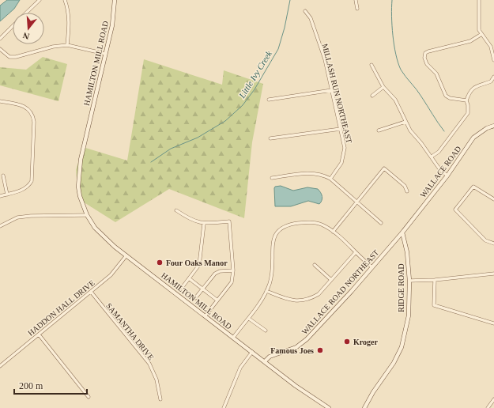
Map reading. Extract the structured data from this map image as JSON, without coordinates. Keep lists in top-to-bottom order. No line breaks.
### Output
{"streets":{"main road":["HAMILTON MILL ROAD","WALLACE ROAD","RIDGE ROAD","WALLACE ROAD NORTHEAST"],"street":["MILLASH RUN NORTHEAST","HADDON HALL DRIVE","SAMANTHA DRIVE"]},"crossings":[["HAMILTON MILL ROAD","WALLACE ROAD NORTHEAST"],["HAMILTON MILL ROAD","HADDON HALL DRIVE"],["WALLACE ROAD","RIDGE ROAD"],["WALLACE ROAD","WALLACE ROAD NORTHEAST"],["RIDGE ROAD","WALLACE ROAD NORTHEAST"],["HADDON HALL DRIVE","SAMANTHA DRIVE"]],"water":["Little Ivy Creek"],"places":["Four Oaks Manor","Kroger","Famous Joes"],"scale_bar":"200 m","north":"bottom"}
